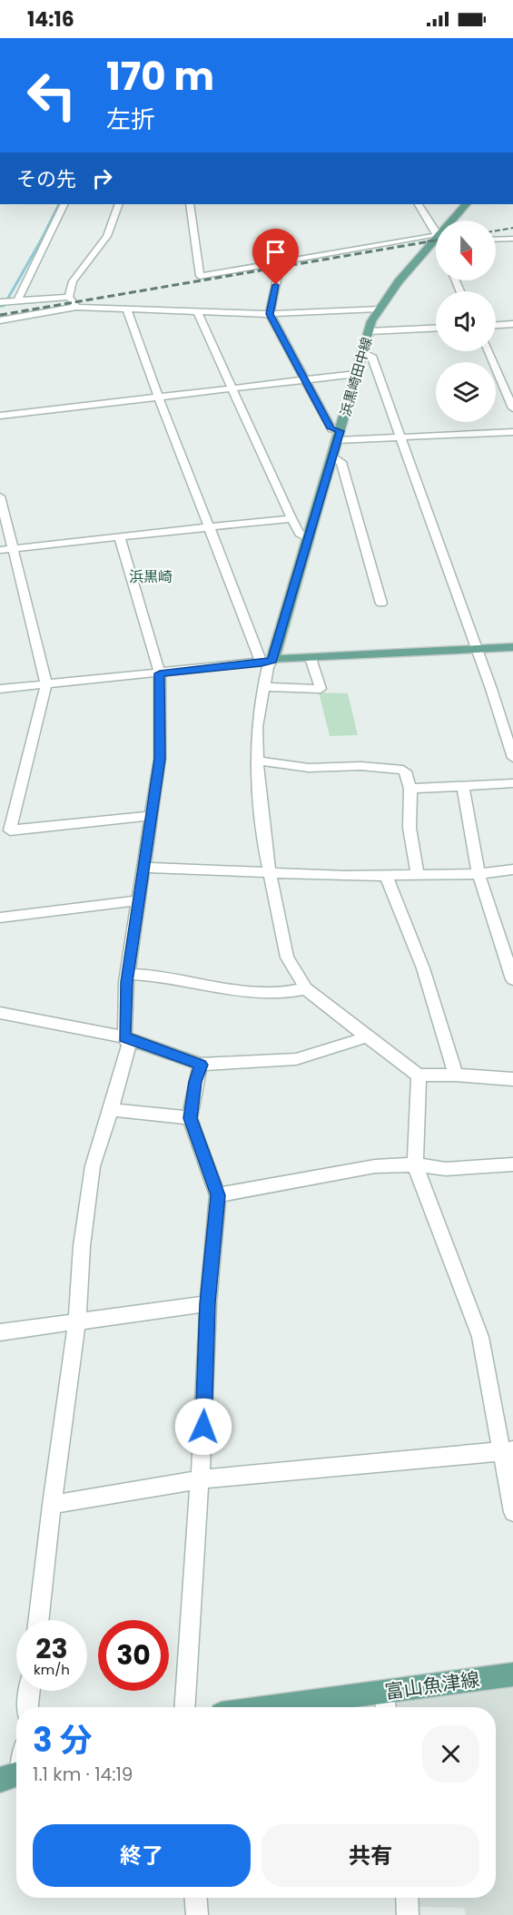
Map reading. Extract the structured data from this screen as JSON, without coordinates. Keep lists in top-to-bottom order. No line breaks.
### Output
{"streets":{"main road":["浜黒崎田中線","富山魚津線"]},"districts":["浜黒崎"],"north":"bottom","page":{"status":"14:16","turn":["170 m","左折"],"then":"その先","speed":"23 km/h","limit":"30","heading":["3 分","1.1 km · 14:19"],"buttons":["終了","共有"]}}
